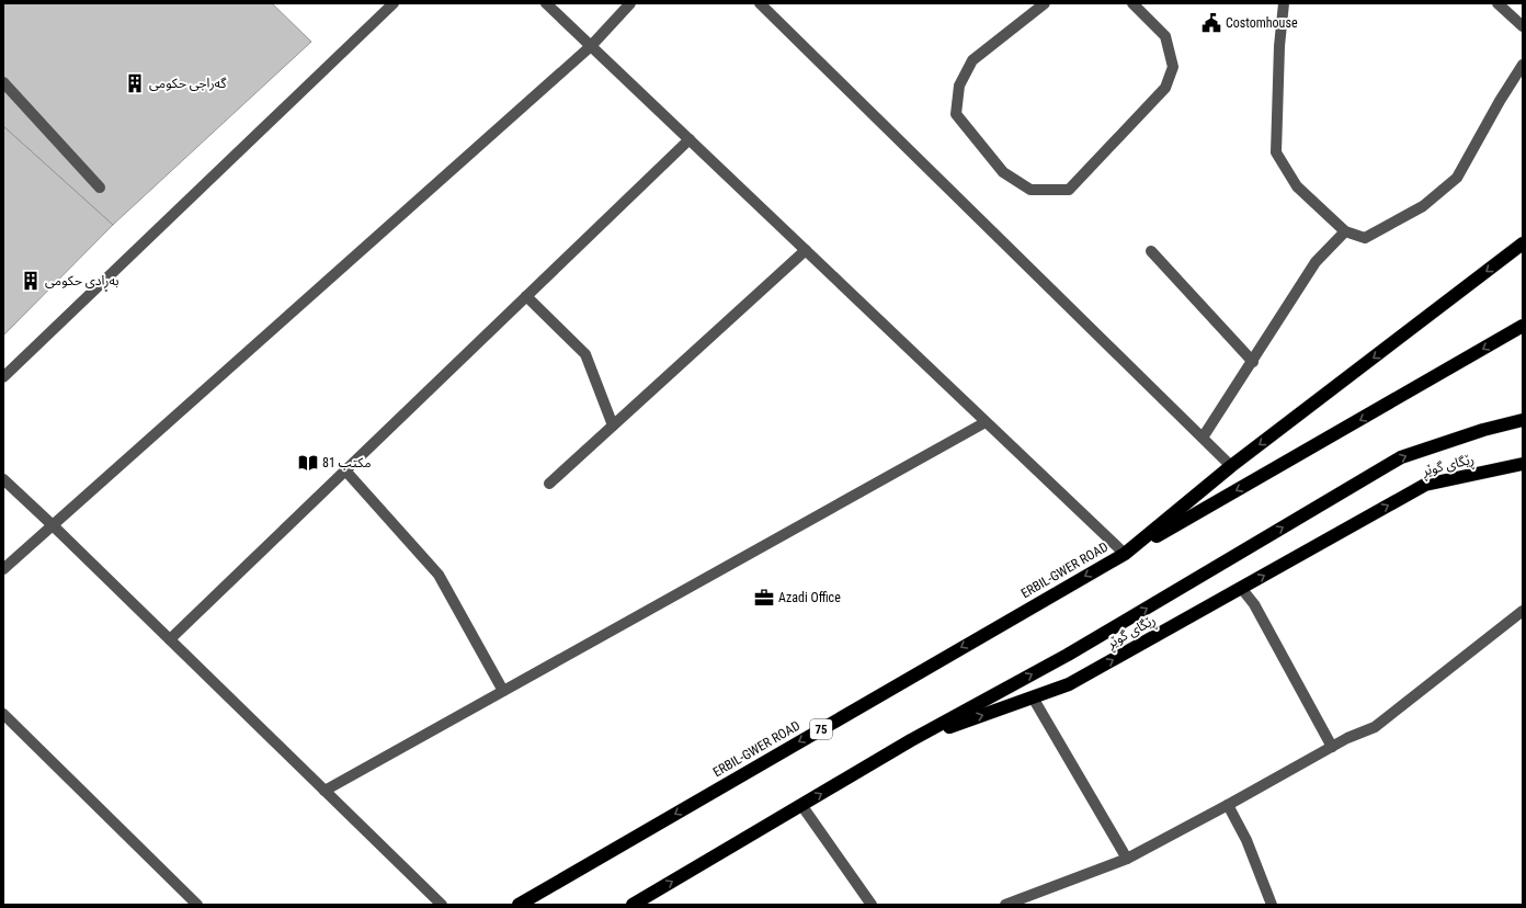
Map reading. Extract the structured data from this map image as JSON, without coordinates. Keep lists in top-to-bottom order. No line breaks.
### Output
{"streets":{"highway":["ڕێگای گوێڕ","ERBIL-GWER ROAD","75"]},"places":{"public building":["Costomhouse"],"building":["گەراجی حکومی","بەڕادی حکومی"],"library":["مكتب 81"],"office":["Azadi Office"]}}
